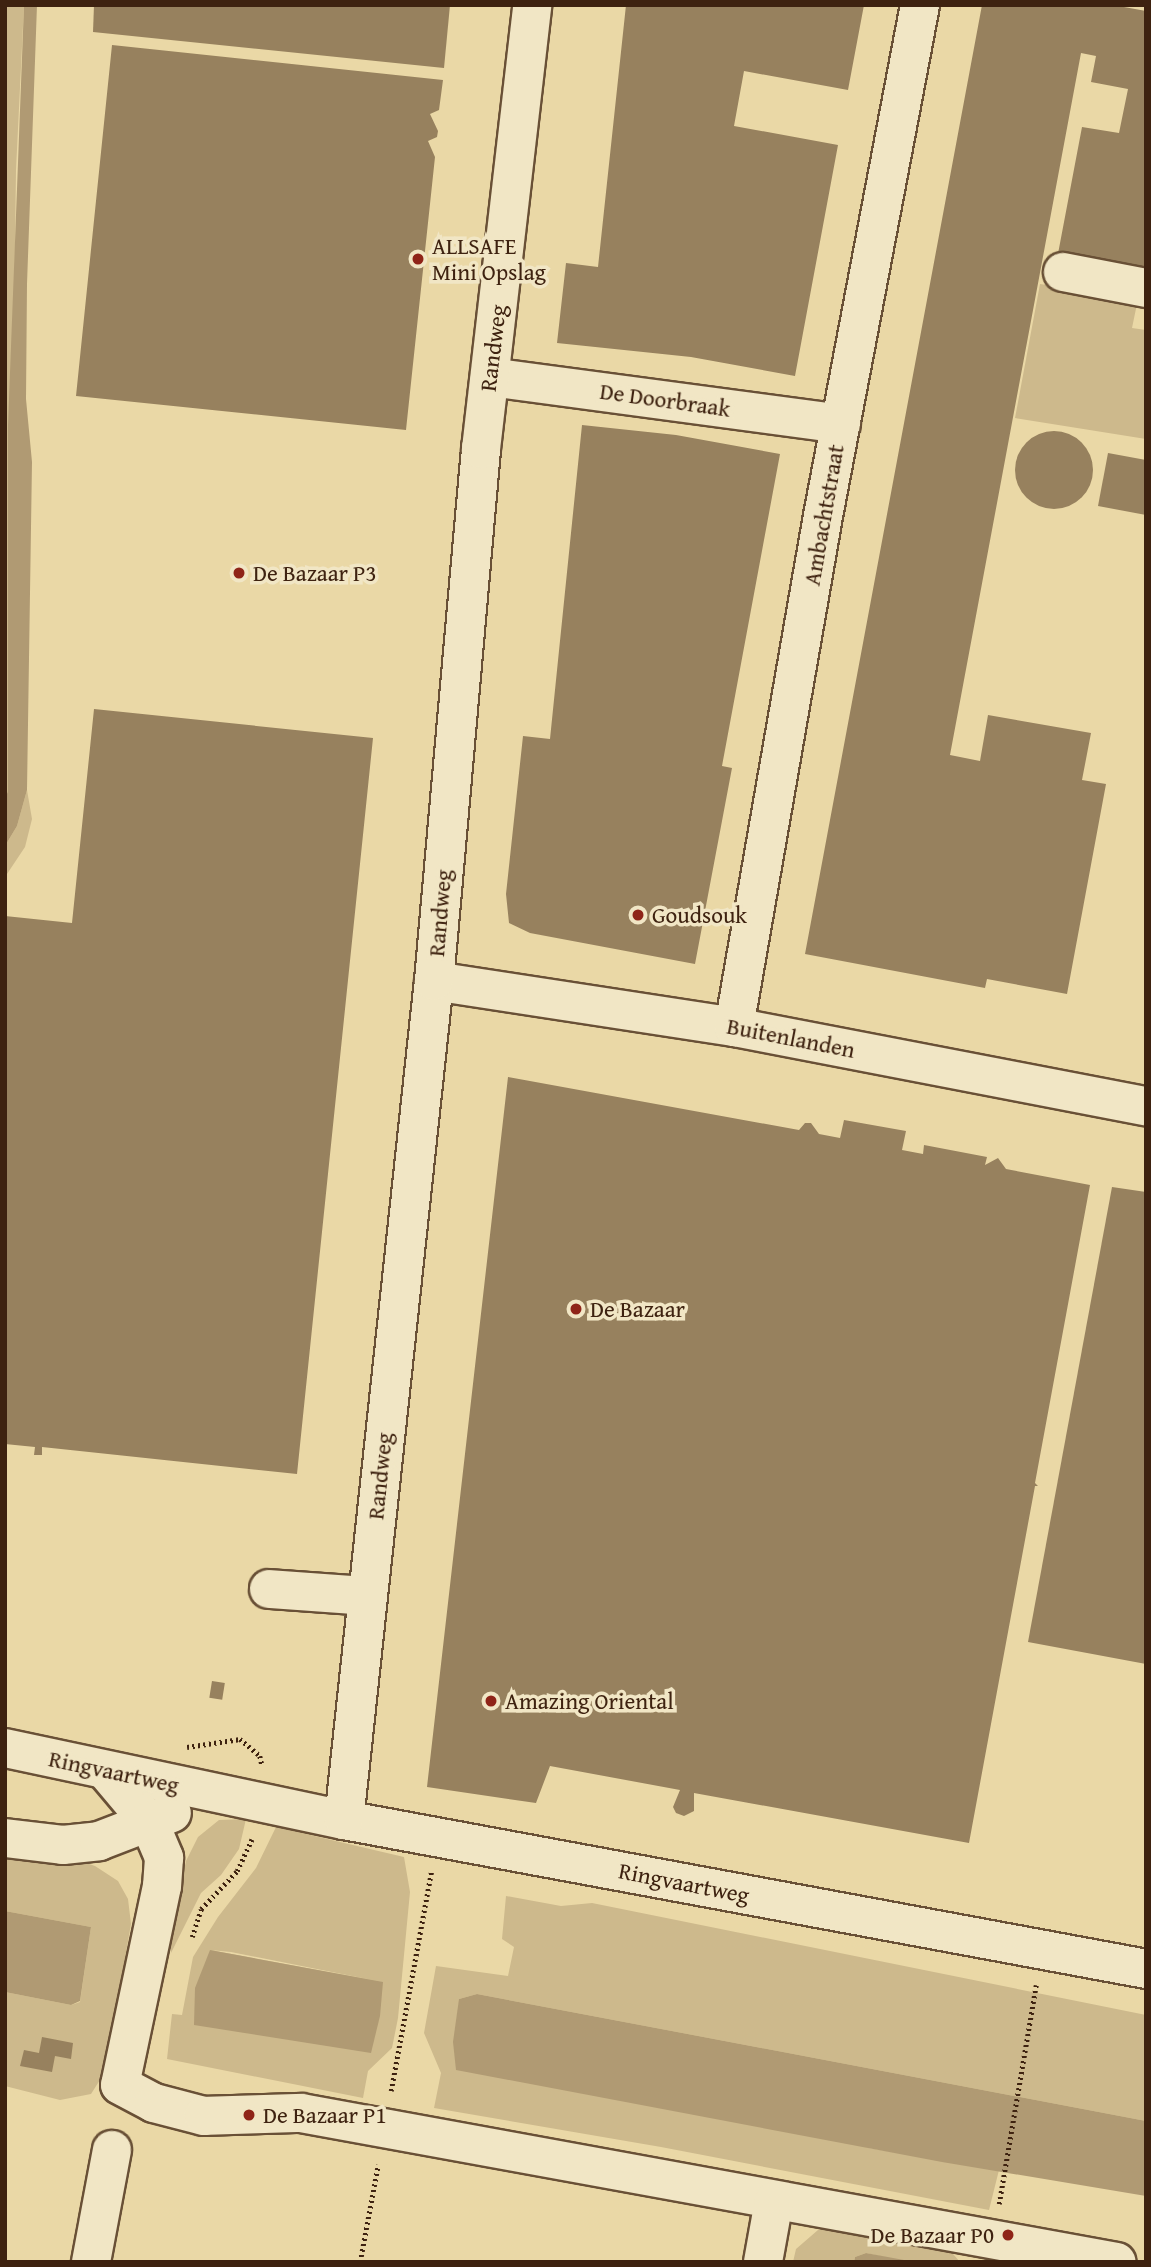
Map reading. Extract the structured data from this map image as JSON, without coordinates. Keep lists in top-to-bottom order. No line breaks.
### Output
{"streets":{"street":["Randweg","De Doorbraak","Ambachtstraat","Buitenlanden","Ringvaartweg"]},"crossings":[["Randweg","De Doorbraak"],["Randweg","Buitenlanden"],["Randweg","Ringvaartweg"],["De Doorbraak","Ambachtstraat"],["Ambachtstraat","Buitenlanden"]],"places":["ALLSAFE Mini Opslag","De Bazaar P3","Goudsouk","De Bazaar","Amazing Oriental","De Bazaar P1","De Bazaar P0"]}
